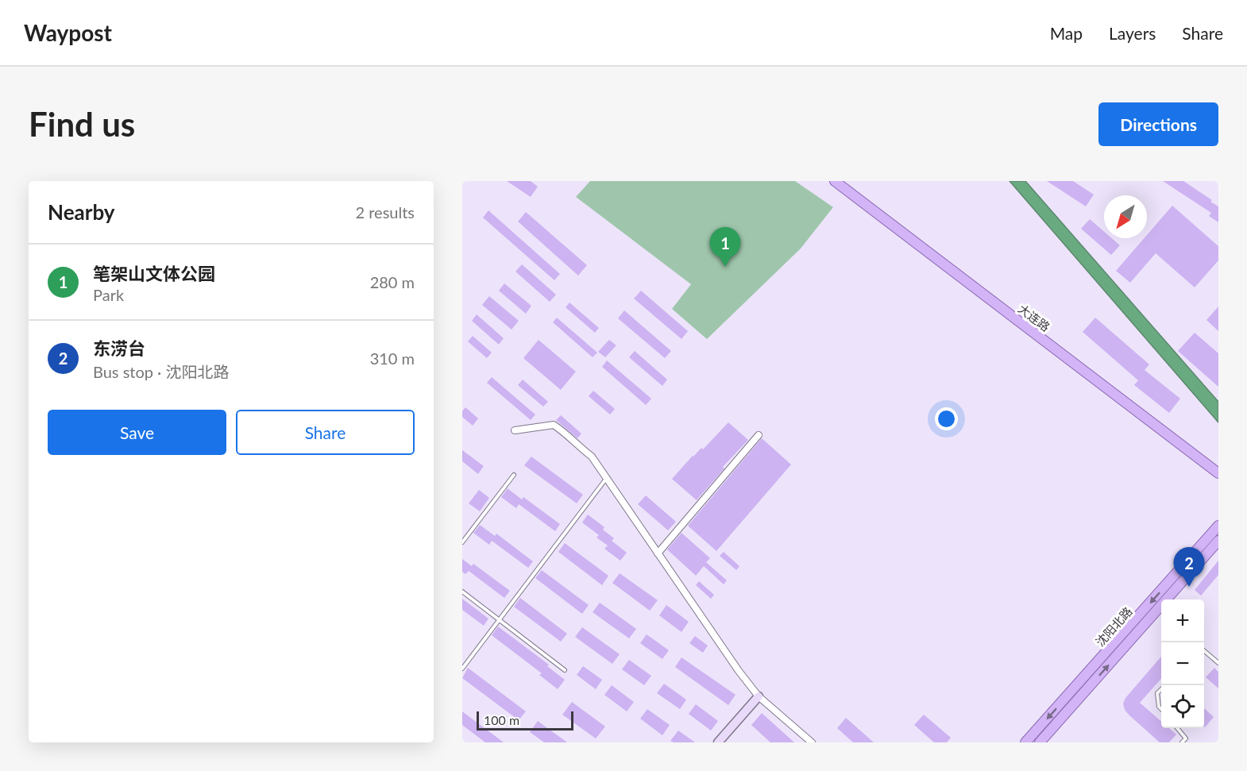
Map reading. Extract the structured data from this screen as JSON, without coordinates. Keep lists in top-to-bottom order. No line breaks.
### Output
{"streets":{"main road":["大连路","沈阳北路"]},"scale_bar":"100 m","north":"bottom left","page":{"header":"Waypost","nav":["Map","Layers","Share"],"buttons":["Directions",["Save","Share"]],"title":"Find us","heading":["Nearby","2 results"],"pins":["1","2"],"list":[{"mark":"1","name":"笔架山文体公园","note":"Park","value":"280 m"},{"mark":"2","name":"东涝台","note":"Bus stop · 沈阳北路","value":"310 m"}],"map_buttons":["+","−"],"scale":"100 m"}}
